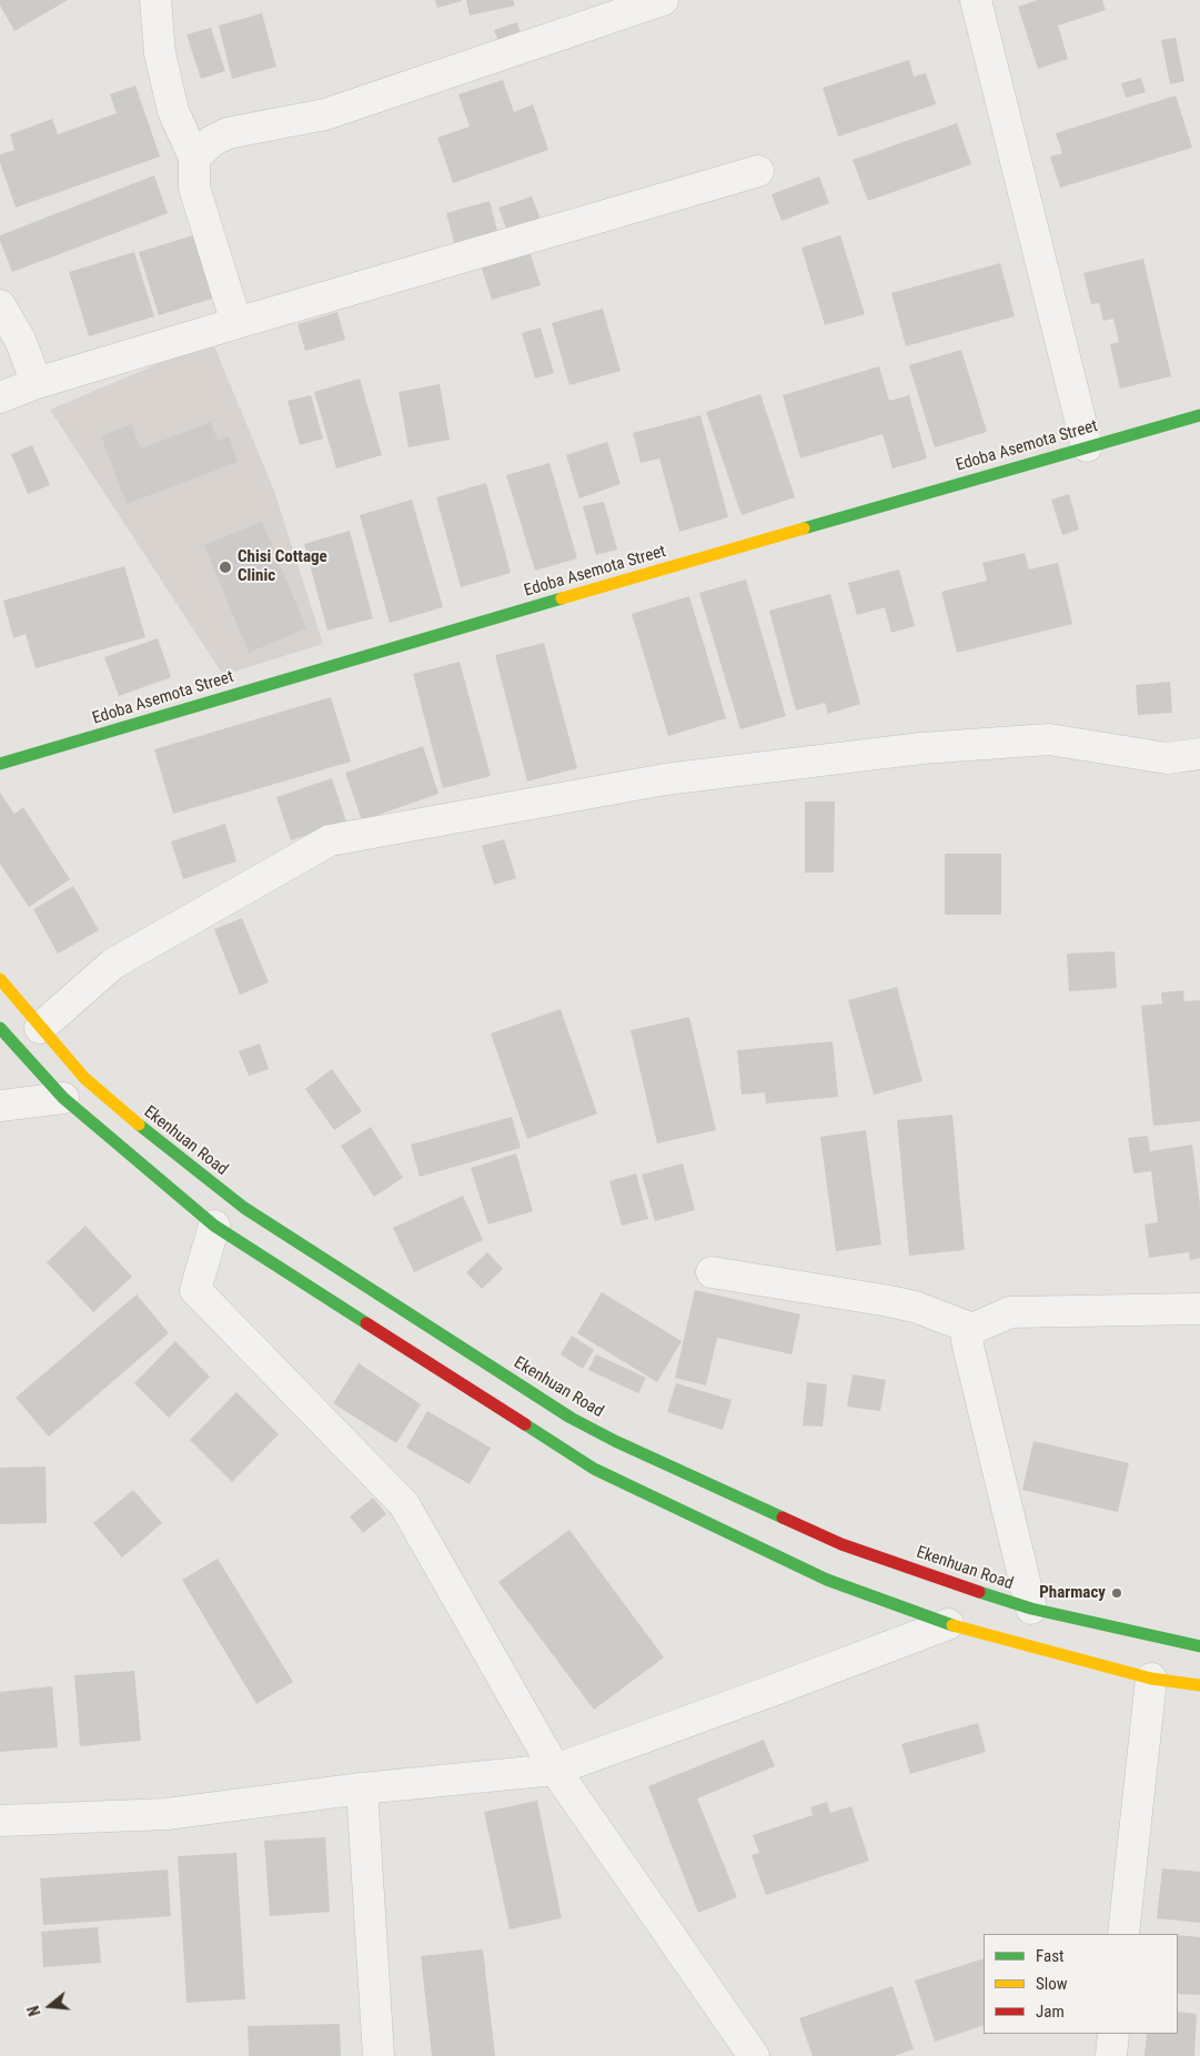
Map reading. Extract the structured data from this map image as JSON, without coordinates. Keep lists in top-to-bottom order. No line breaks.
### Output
{"streets":{"main road":["Edoba Asemota Street","Ekenhuan Road"]},"places":["Chisi Cottage Clinic","Pharmacy"],"legend":["Fast","Slow","Jam"],"north":"left"}
